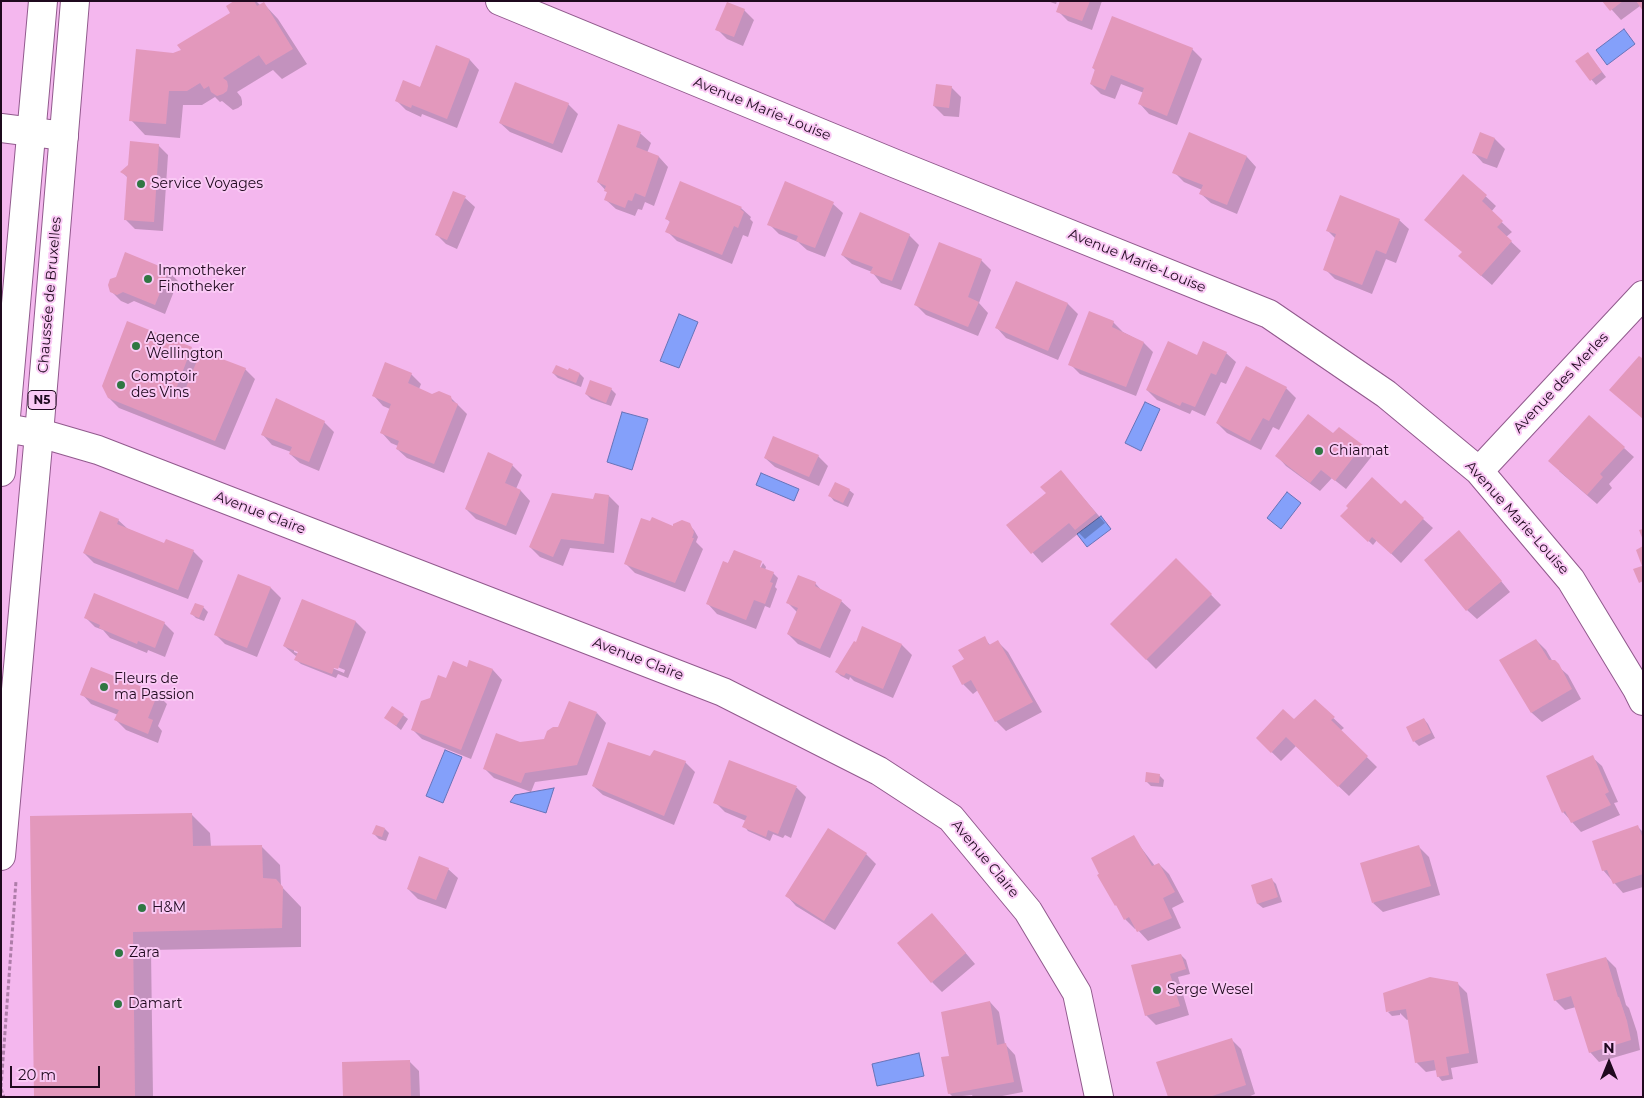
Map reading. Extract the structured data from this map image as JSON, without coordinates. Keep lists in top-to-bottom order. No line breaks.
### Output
{"streets":{"street":["Avenue Marie-Louise","Chaussée de Bruxelles","Avenue des Merles","N5","Avenue Claire"]},"crossings":[["Avenue Marie-Louise","Avenue des Merles"],["Chaussée de Bruxelles","Avenue Claire"],["N5","Avenue Claire"]],"places":["Service Voyages","Immotheker Finotheker","Agence Wellington","Comptoir des Vins","Chiamat","Fleurs de ma Passion","H&M","Zara","Serge Wesel","Damart"],"scale_bar":"20 m","north":"top"}
